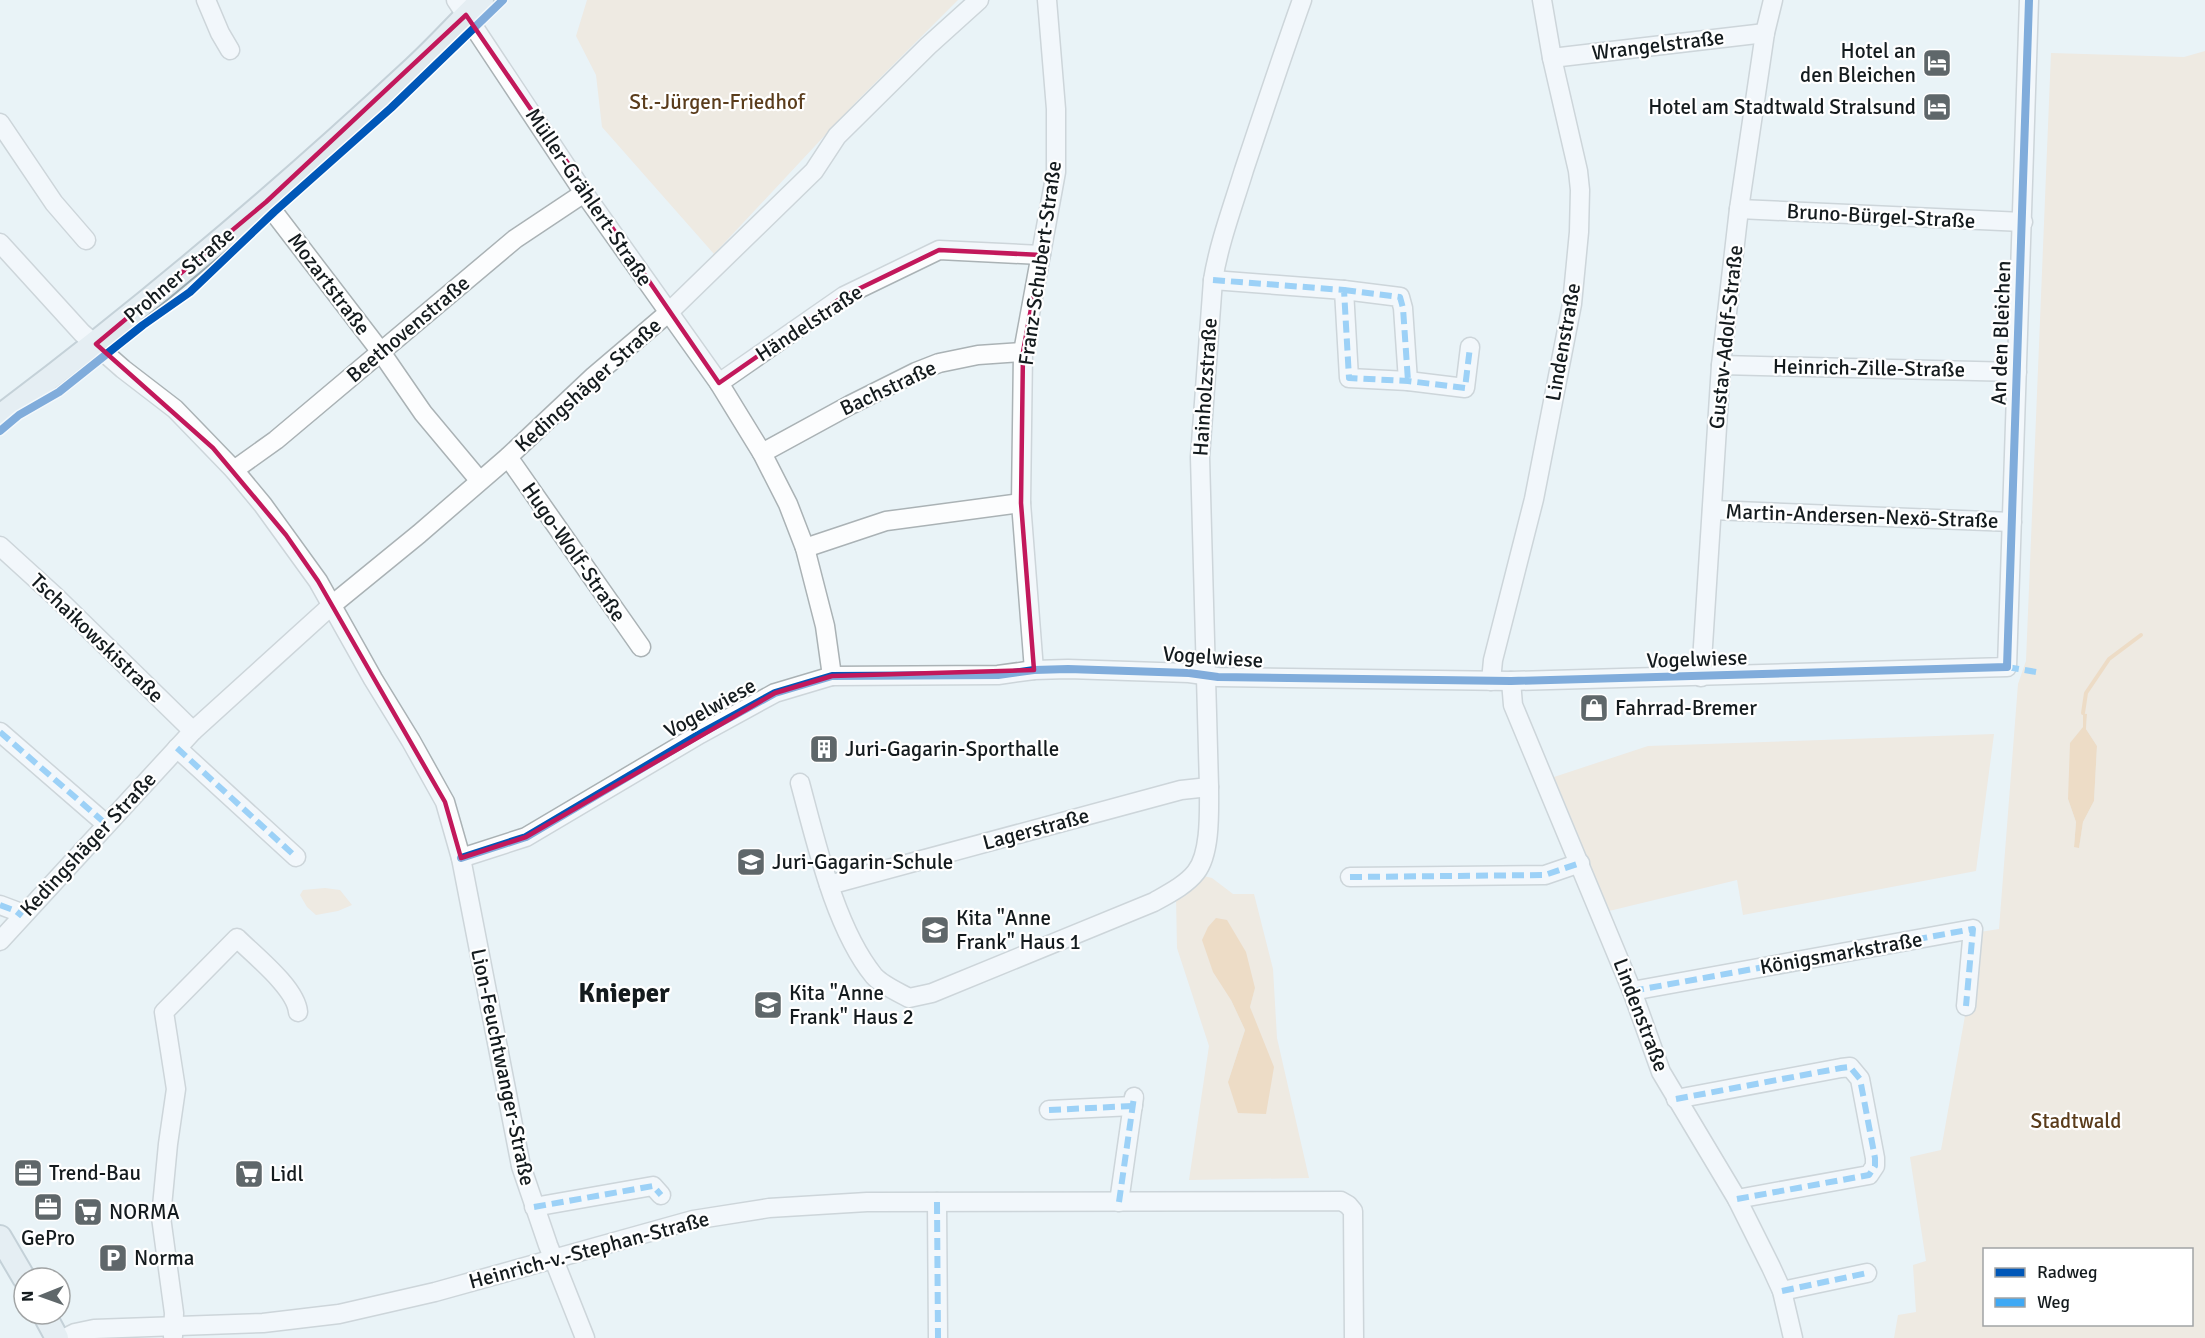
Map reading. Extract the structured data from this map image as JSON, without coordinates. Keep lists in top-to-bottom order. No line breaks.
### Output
{"streets":{"main road":["Prohner Straße"],"street":["Wrangelstraße","Müller-Grählert-Straße","Bruno-Bürgel-Straße","Franz-Schubert-Straße","Mozartstraße","Händelstraße","Beethovenstraße","An den Bleichen","Gustav-Adolf-Straße","Lindenstraße","Heinrich-Zille-Straße","Kedingshäger Straße","Hainholzstraße","Bachstraße","Martin-Andersen-Nexö-Straße","Hugo-Wolf-Straße","Tschaikowskistraße","Vogelwiese","Lagerstraße","Königsmarkstraße","Lion-Feuchtwanger-Straße","Heinrich-v.-Stephan-Straße"]},"crossings":[["Wrangelstraße","Gustav-Adolf-Straße"],["Wrangelstraße","Lindenstraße"],["Müller-Grählert-Straße","Prohner Straße"],["Müller-Grählert-Straße","Händelstraße"],["Müller-Grählert-Straße","Beethovenstraße"],["Müller-Grählert-Straße","Kedingshäger Straße"],["Müller-Grählert-Straße","Bachstraße"],["Müller-Grählert-Straße","Vogelwiese"],["Bruno-Bürgel-Straße","An den Bleichen"],["Bruno-Bürgel-Straße","Gustav-Adolf-Straße"],["Franz-Schubert-Straße","Händelstraße"],["Franz-Schubert-Straße","Bachstraße"],["Franz-Schubert-Straße","Vogelwiese"],["Prohner Straße","Mozartstraße"],["Mozartstraße","Beethovenstraße"],["Mozartstraße","Kedingshäger Straße"],["An den Bleichen","Heinrich-Zille-Straße"],["An den Bleichen","Martin-Andersen-Nexö-Straße"],["An den Bleichen","Vogelwiese"],["Gustav-Adolf-Straße","Heinrich-Zille-Straße"],["Gustav-Adolf-Straße","Martin-Andersen-Nexö-Straße"],["Gustav-Adolf-Straße","Vogelwiese"],["Lindenstraße","Vogelwiese"],["Lindenstraße","Königsmarkstraße"],["Kedingshäger Straße","Hugo-Wolf-Straße"],["Kedingshäger Straße","Tschaikowskistraße"],["Hainholzstraße","Vogelwiese"],["Hainholzstraße","Lagerstraße"],["Vogelwiese","Lion-Feuchtwanger-Straße"],["Lion-Feuchtwanger-Straße","Heinrich-v.-Stephan-Straße"]],"districts":["Knieper"],"parks":["St.-Jürgen-Friedhof","Stadtwald"],"places":{"hotel":["Hotel an den Bleichen","Hotel am Stadtwald Stralsund"],"shop":["Fahrrad-Bremer"],"building":["Juri-Gagarin-Sporthalle"],"school or university":["Juri-Gagarin-Schule","Kita \"Anne Frank\" Haus 1","Kita \"Anne Frank\" Haus 2"],"office":["Trend-Bau","GePro"],"supermarket":["Lidl","NORMA"],"parking":["Norma"]},"legend":["Radweg","Weg"],"north":"left"}
